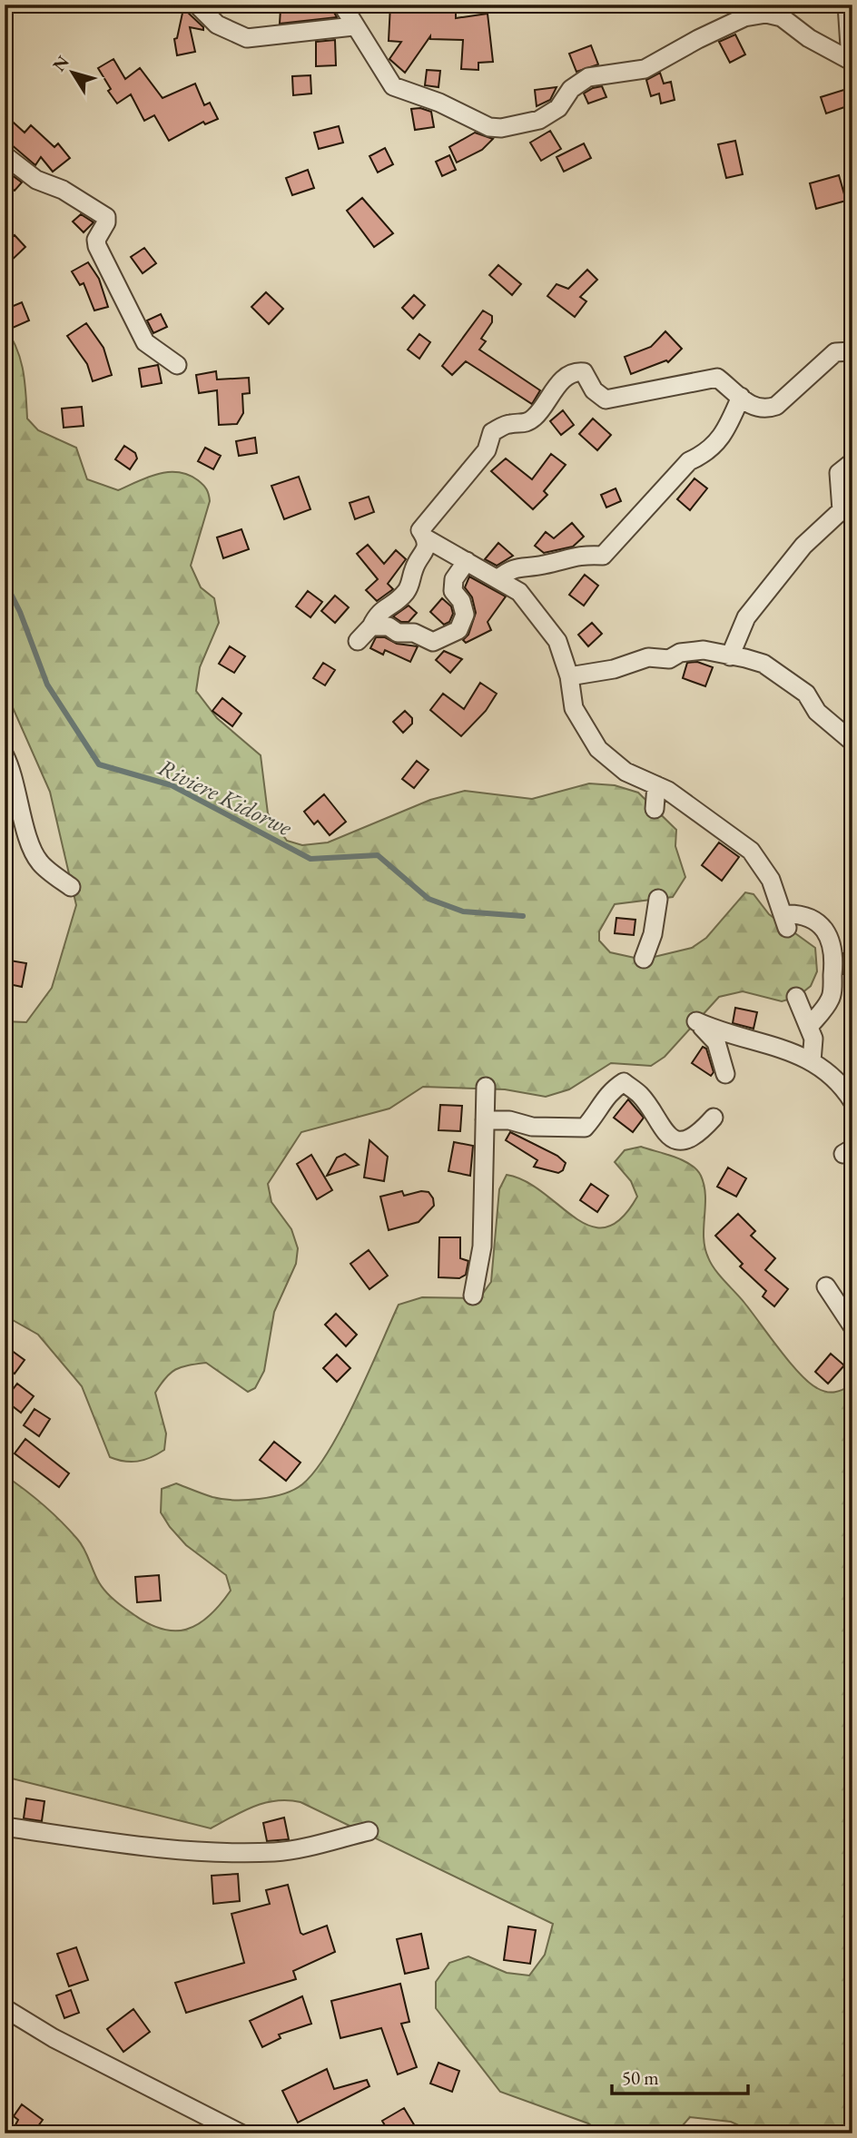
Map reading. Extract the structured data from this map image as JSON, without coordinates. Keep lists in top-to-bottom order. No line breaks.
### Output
{"water":["Riviere Kidorwe"],"scale_bar":"50 m","north":"top left"}
